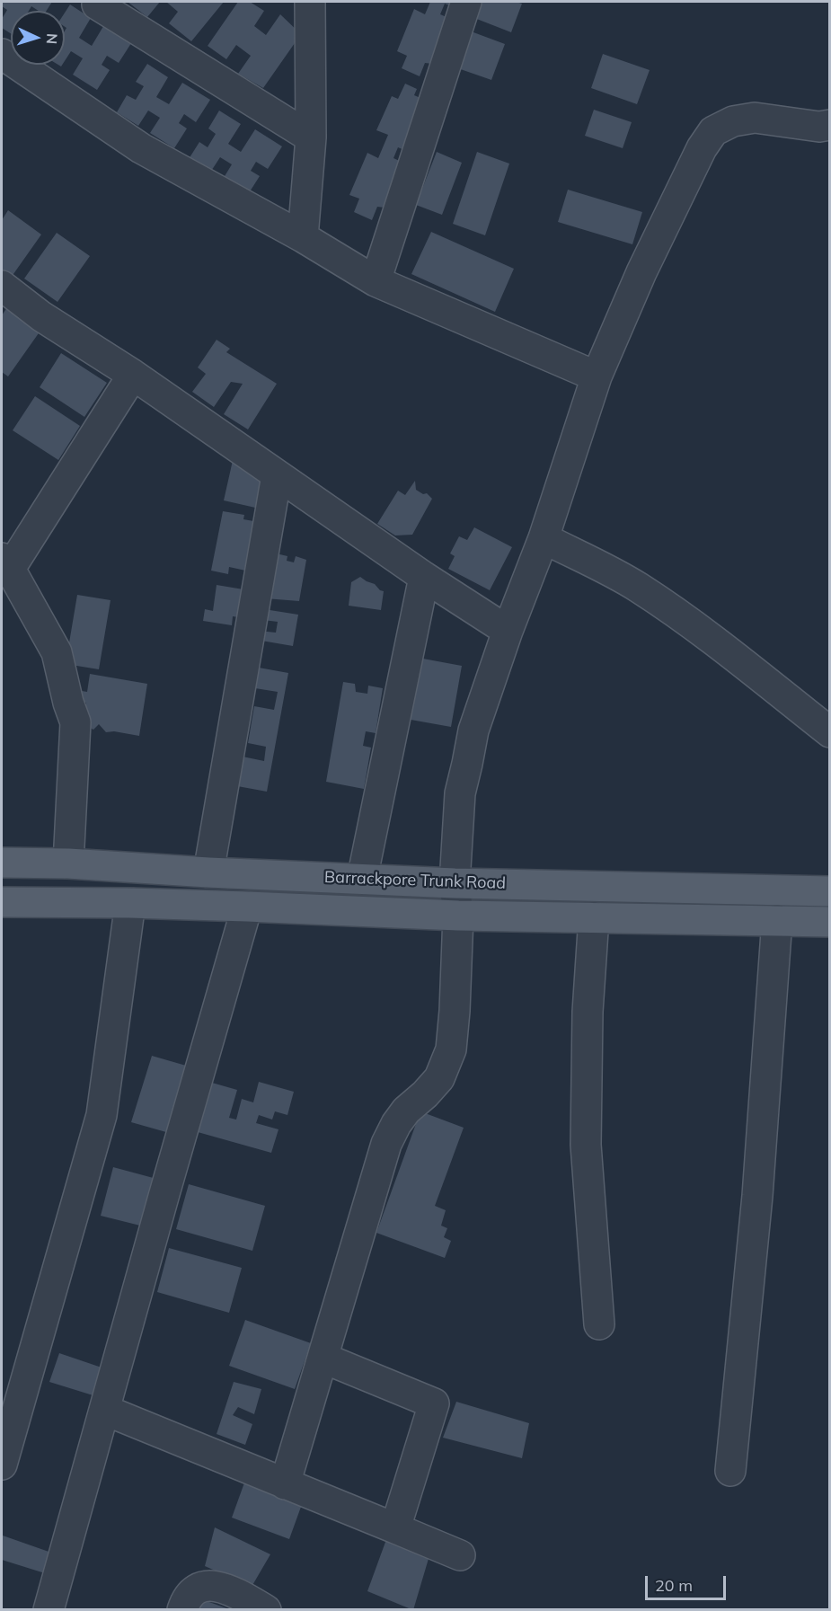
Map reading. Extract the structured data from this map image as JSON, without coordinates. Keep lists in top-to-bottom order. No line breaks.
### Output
{"streets":{"main road":["Barrackpore Trunk Road"]},"scale_bar":"20 m","north":"right"}
